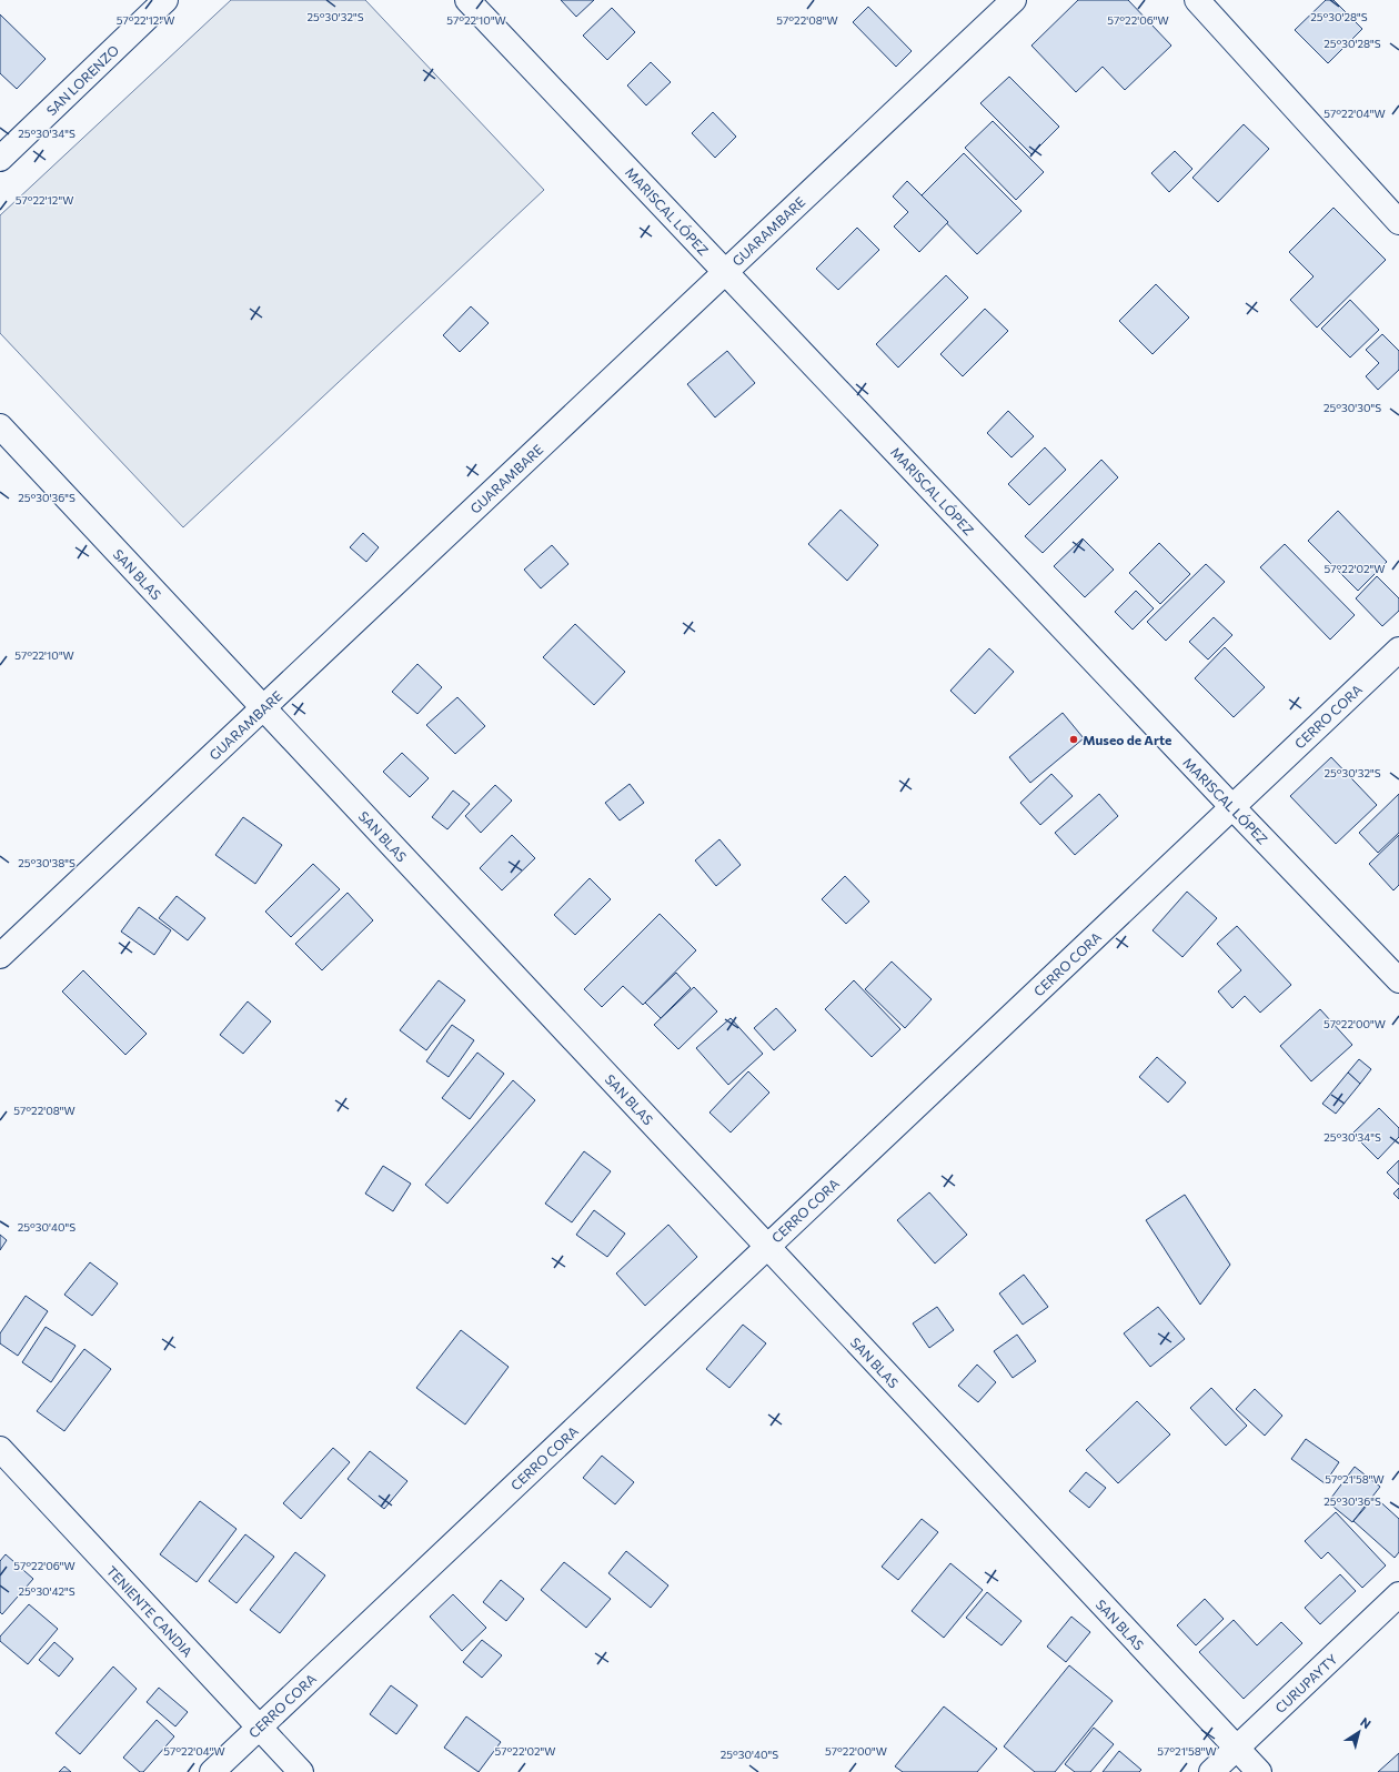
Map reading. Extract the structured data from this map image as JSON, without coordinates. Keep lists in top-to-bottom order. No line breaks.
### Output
{"streets":{"street":["SAN LORENZO","MARISCAL LÓPEZ","GUARAMBARE","SAN BLAS","CERRO CORA","TENIENTE CANDIA","CURUPAYTY"]},"crossings":[["MARISCAL LÓPEZ","GUARAMBARE"],["MARISCAL LÓPEZ","CERRO CORA"],["GUARAMBARE","SAN BLAS"],["SAN BLAS","CERRO CORA"],["SAN BLAS","CURUPAYTY"],["CERRO CORA","TENIENTE CANDIA"]],"places":["Museo de Arte"],"north":"top right","coordinates":["25°30'28\"S","25°30'32\"S","57°22'12\"W","57°22'10\"W","57°22'08\"W","57°22'06\"W","57°22'04\"W","25°30'34\"S","25°30'30\"S","25°30'36\"S","57°22'02\"W","25°30'38\"S","57°22'00\"W","25°30'40\"S","57°21'58\"W","25°30'42\"S"]}
